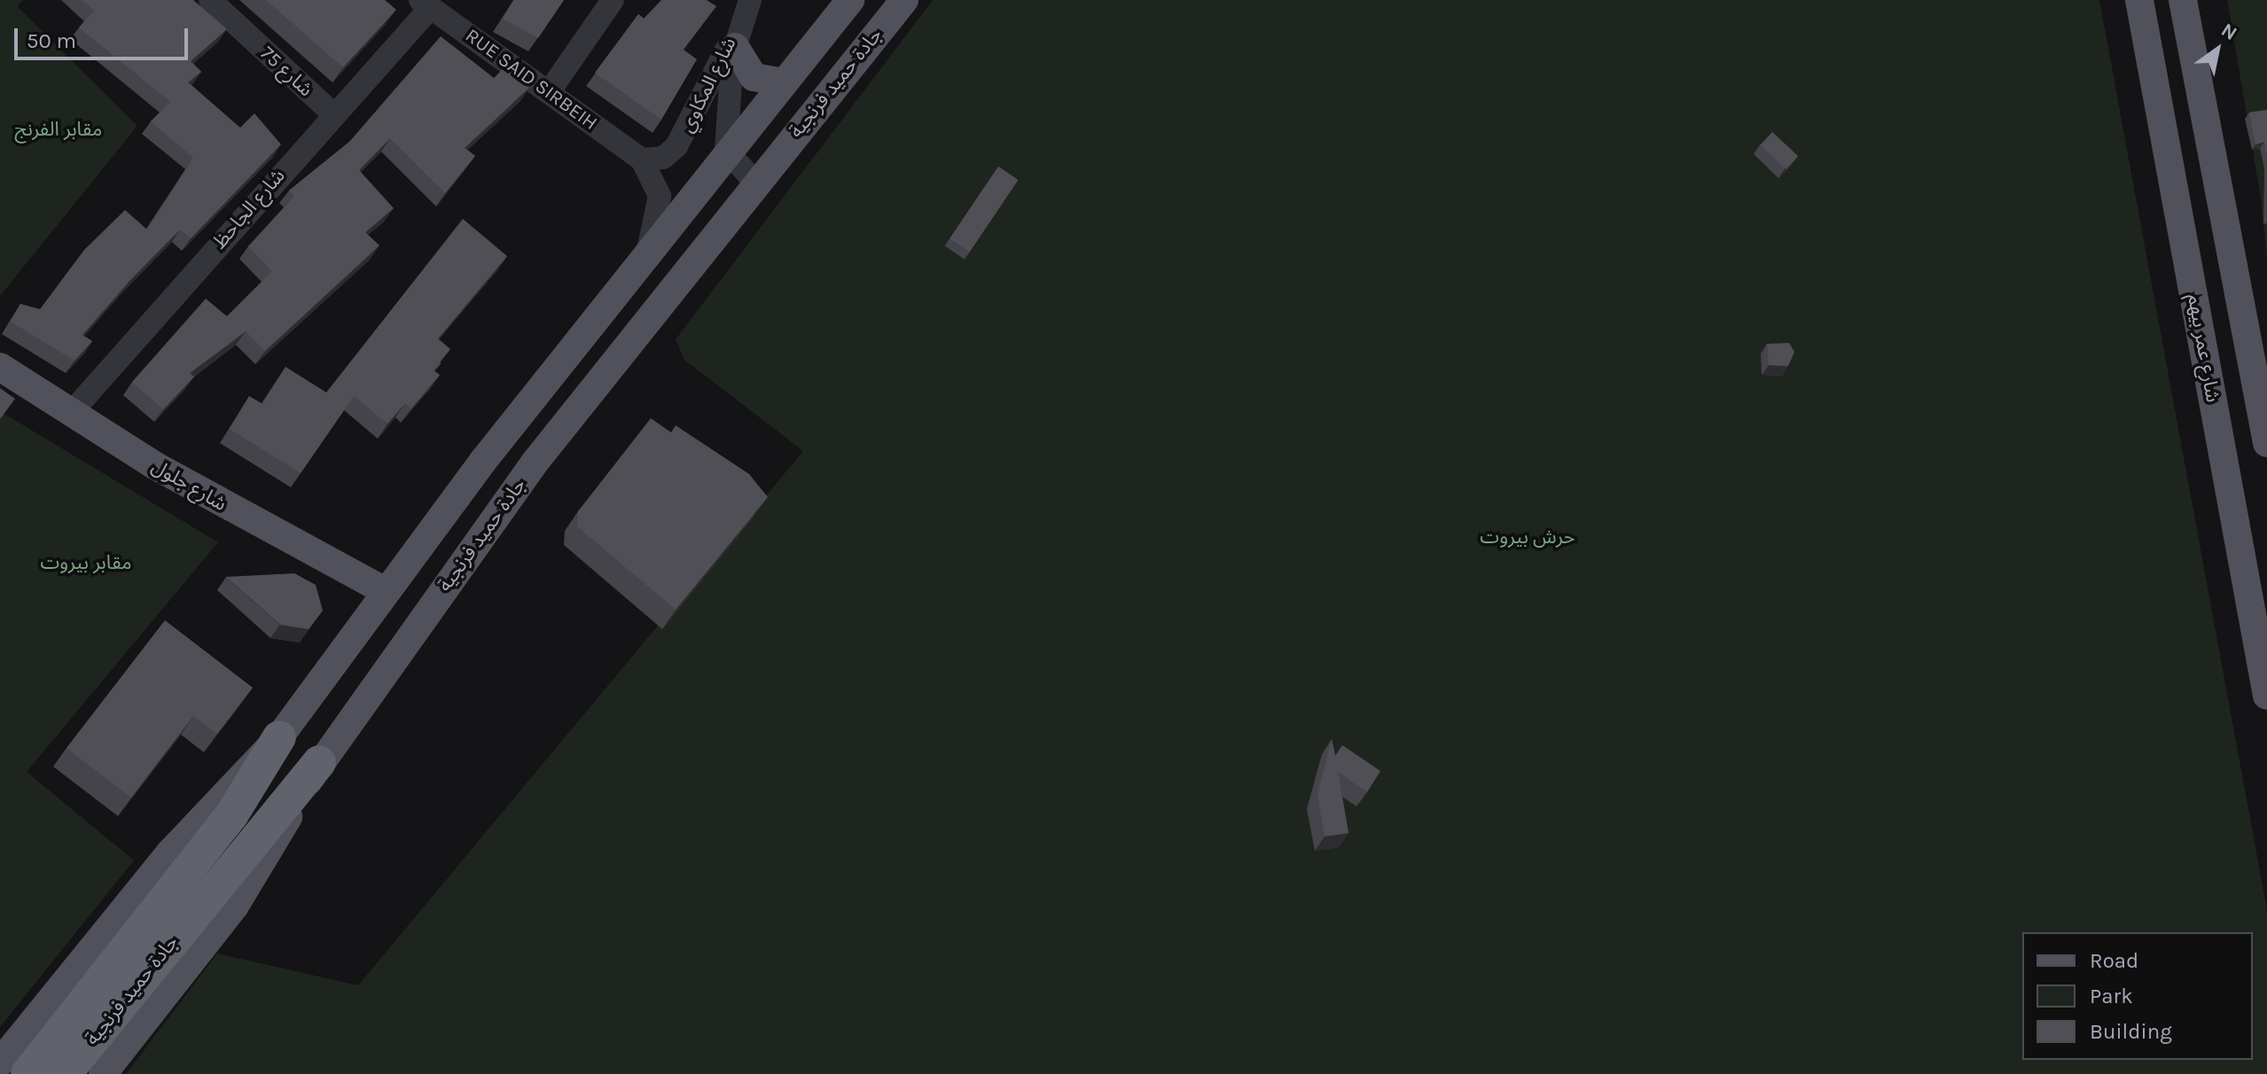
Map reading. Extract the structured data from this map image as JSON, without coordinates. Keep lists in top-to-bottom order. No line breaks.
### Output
{"streets":{"highway":["جادة حميد فرنجية"],"main road":["شارع عمر بيهم","شارع جلول"],"street":["شارع 75","RUE SAID SIRBEIH","شارع المكاوي","شارع الجاحظ"]},"crossings":[["شارع 75","شارع الجاحظ"],["RUE SAID SIRBEIH","شارع المكاوي"],["RUE SAID SIRBEIH","شارع الجاحظ"],["جادة حميد فرنجية","شارع جلول"],["شارع الجاحظ","شارع جلول"]],"parks":["مقابر الفرنج","حرش بيروت","مقابر بيروت"],"legend":["Road","Park","Building"],"scale_bar":"50 m","north":"top right"}
